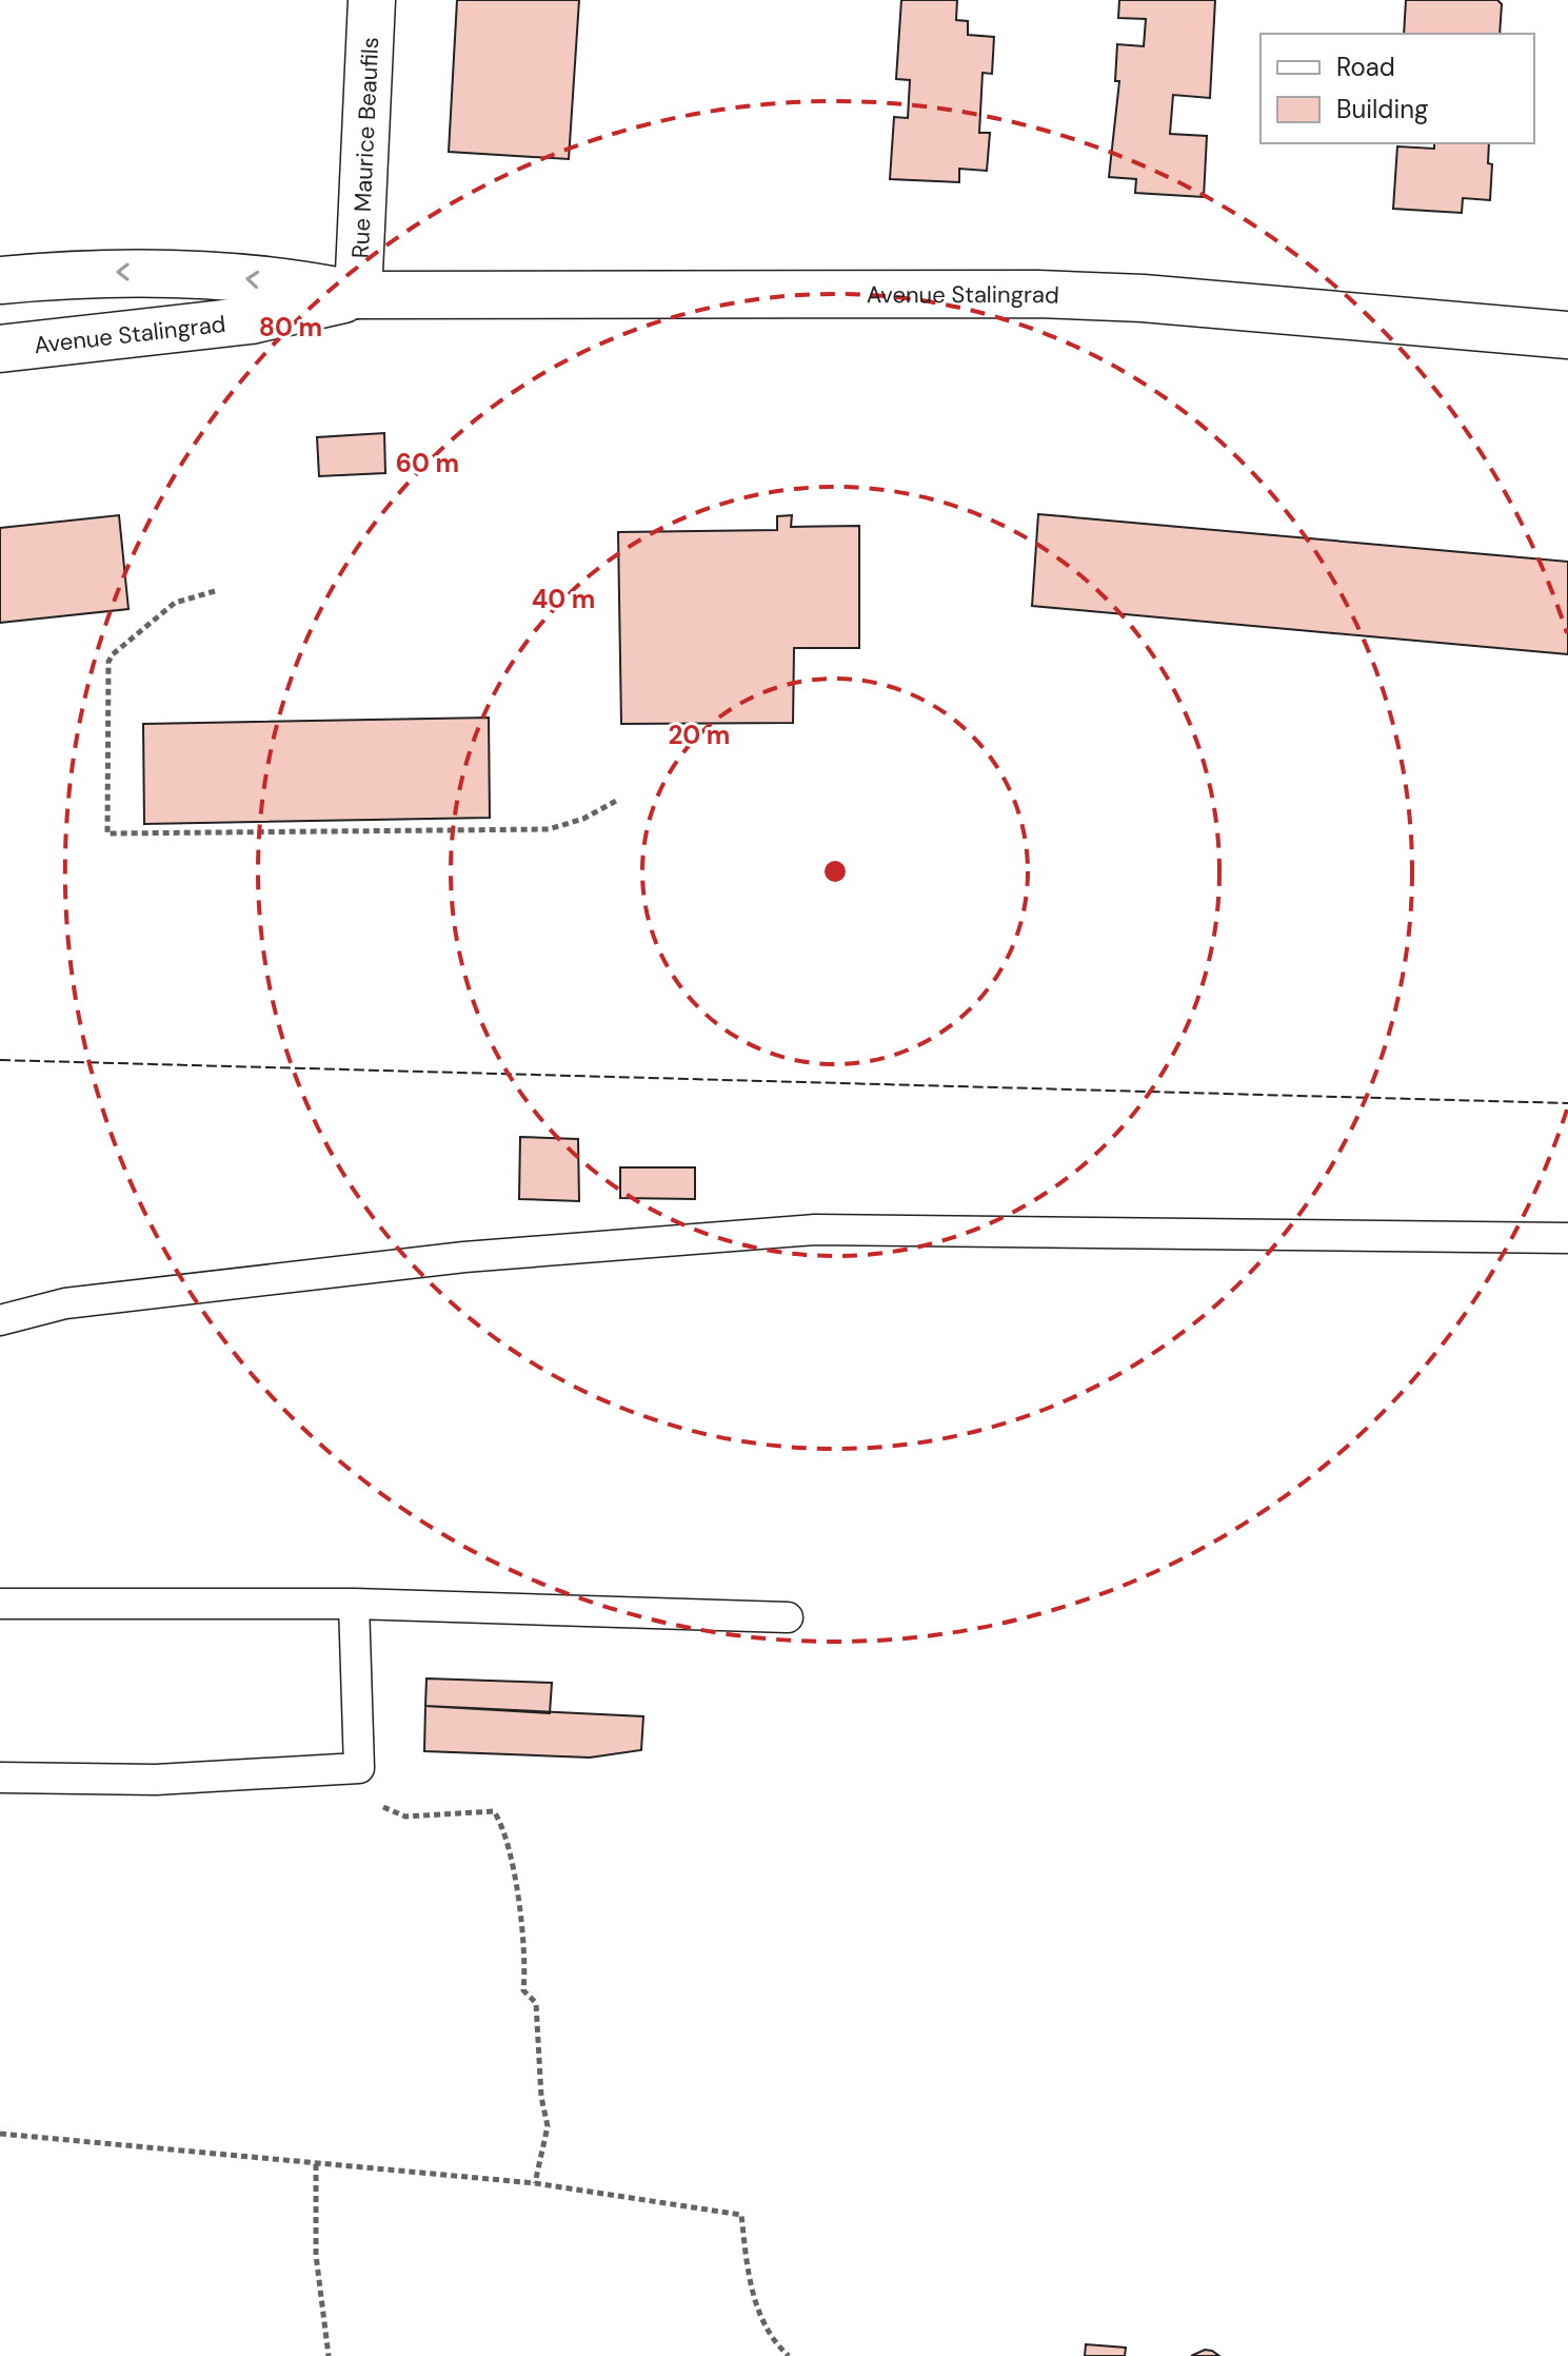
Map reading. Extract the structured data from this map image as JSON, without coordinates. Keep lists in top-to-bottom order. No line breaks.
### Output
{"streets":{"street":["Rue Maurice Beaufils","Avenue Stalingrad"]},"crossings":[["Rue Maurice Beaufils","Avenue Stalingrad"]],"legend":["Road","Building"],"rings":["80 m","60 m","40 m","20 m"]}
